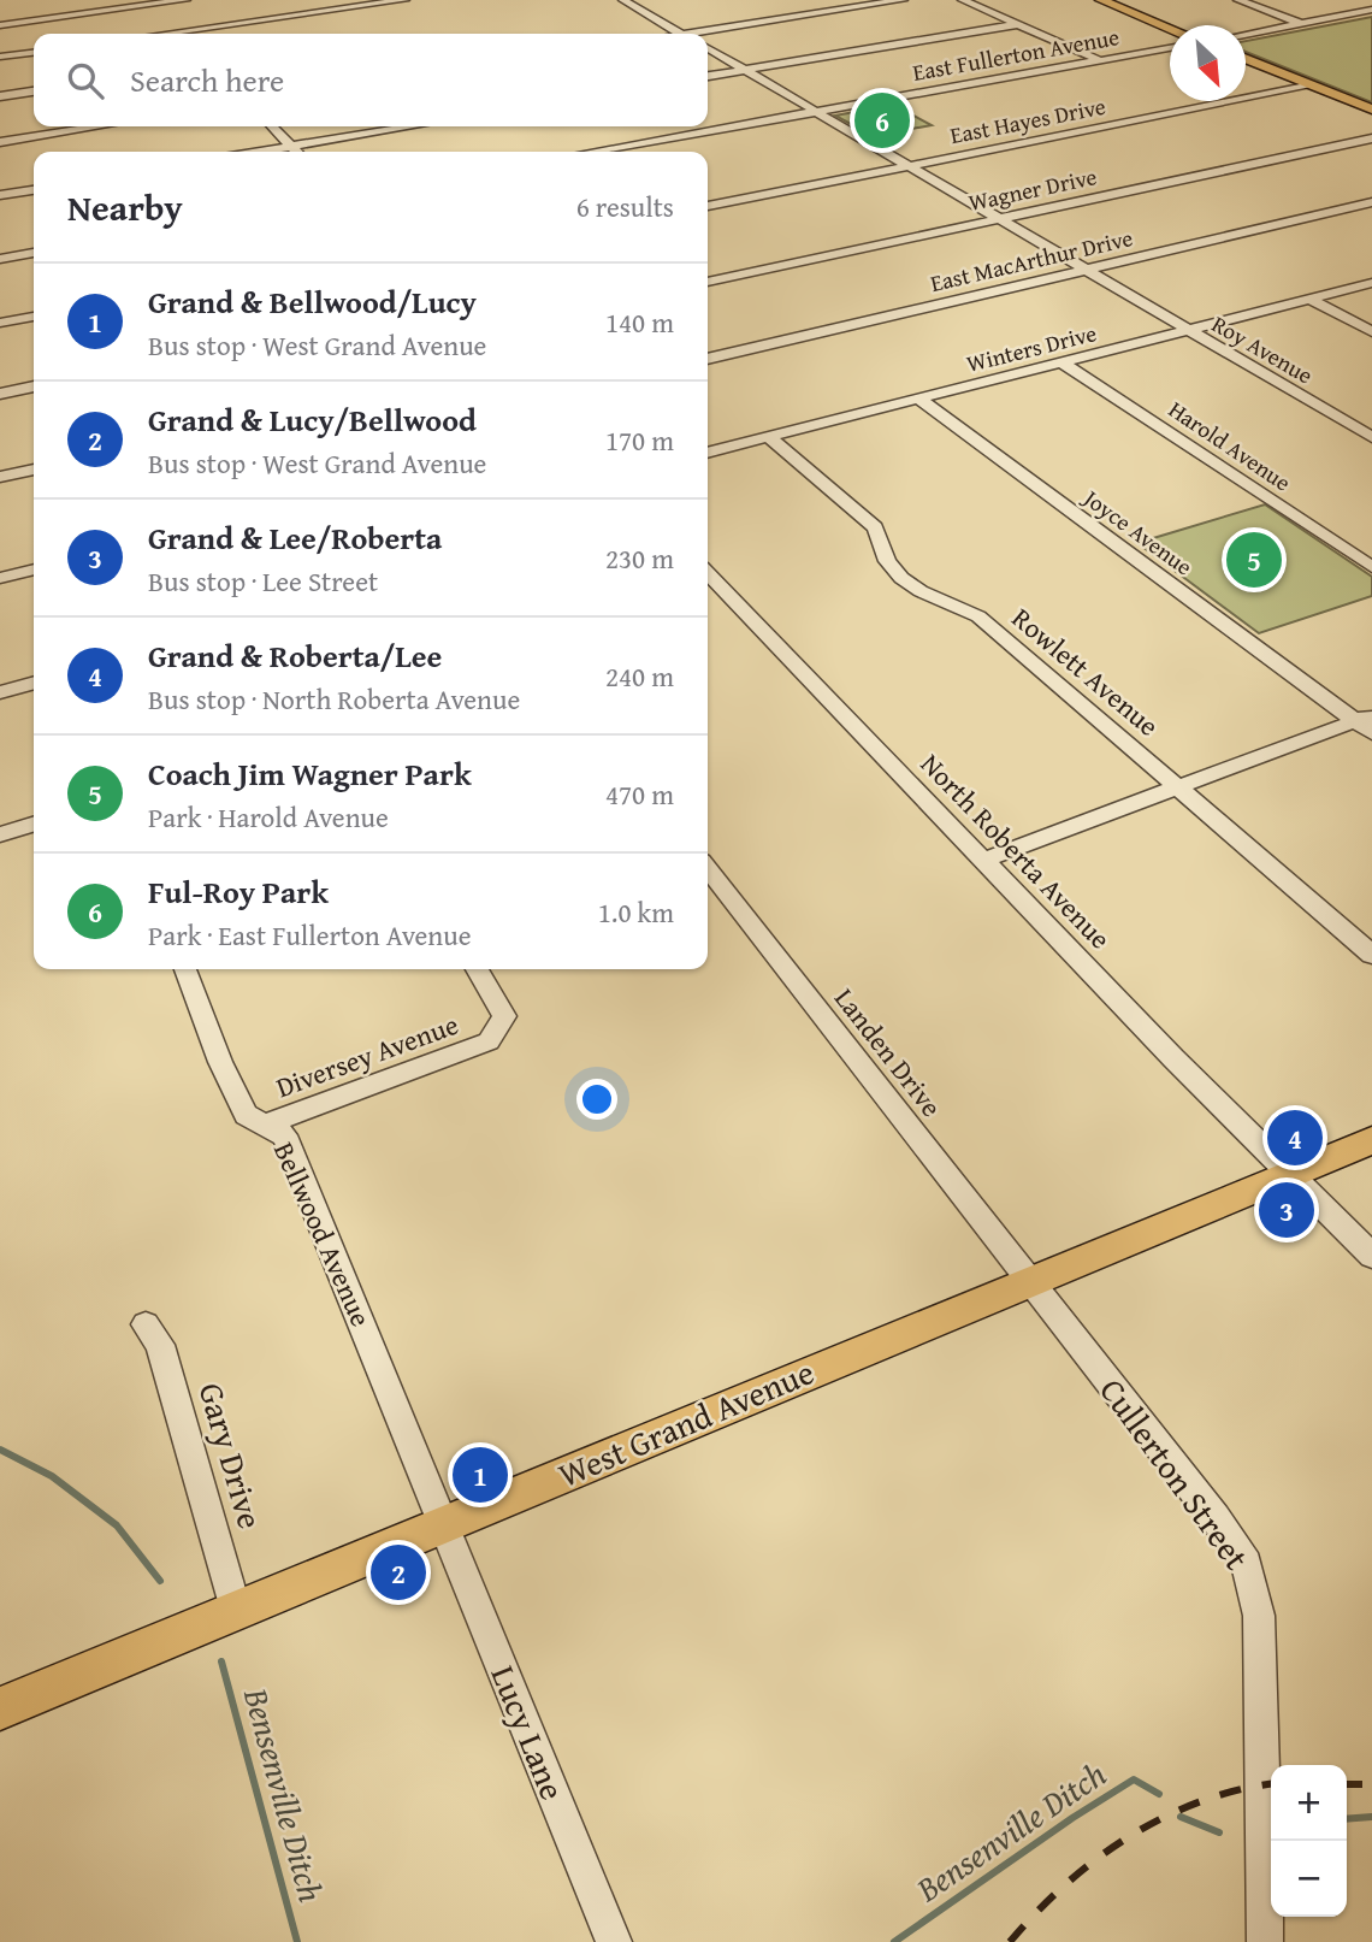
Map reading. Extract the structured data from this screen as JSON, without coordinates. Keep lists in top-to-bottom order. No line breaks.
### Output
{"streets":{"main road":["West Grand Avenue"],"street":["East Fullerton Avenue","East Hayes Drive","Wagner Drive","East MacArthur Drive","Winters Drive","Roy Avenue","Harold Avenue","Joyce Avenue","Rowlett Avenue","North Roberta Avenue","Landen Drive","Diversey Avenue","Bellwood Avenue","Gary Drive","Cullerton Street","Lucy Lane"]},"crossings":[["East Fullerton Avenue","Roy Avenue"],["East Hayes Drive","Roy Avenue"],["Wagner Drive","Roy Avenue"],["East MacArthur Drive","Roy Avenue"],["Winters Drive","Roy Avenue"],["Winters Drive","Harold Avenue"],["Winters Drive","Joyce Avenue"],["Winters Drive","Rowlett Avenue"],["North Roberta Avenue","West Grand Avenue"],["Landen Drive","West Grand Avenue"],["Landen Drive","Cullerton Street"],["Diversey Avenue","Bellwood Avenue"],["Bellwood Avenue","West Grand Avenue"],["Bellwood Avenue","Lucy Lane"],["West Grand Avenue","Gary Drive"],["West Grand Avenue","Cullerton Street"],["West Grand Avenue","Lucy Lane"]],"water":["Bensenville Ditch"],"north":"bottom right","page":{"search":"Search here","pins":["6","5","4","3","1","2"],"heading":["Nearby","6 results"],"list":[{"mark":"1","name":"Grand & Bellwood/Lucy","note":"Bus stop · West Grand Avenue","value":"140 m"},{"mark":"2","name":"Grand & Lucy/Bellwood","note":"Bus stop · West Grand Avenue","value":"170 m"},{"mark":"3","name":"Grand & Lee/Roberta","note":"Bus stop · Lee Street","value":"230 m"},{"mark":"4","name":"Grand & Roberta/Lee","note":"Bus stop · North Roberta Avenue","value":"240 m"},{"mark":"5","name":"Coach Jim Wagner Park","note":"Park · Harold Avenue","value":"470 m"},{"mark":"6","name":"Ful-Roy Park","note":"Park · East Fullerton Avenue","value":"1.0 km"}],"map_buttons":["+","−"]}}
